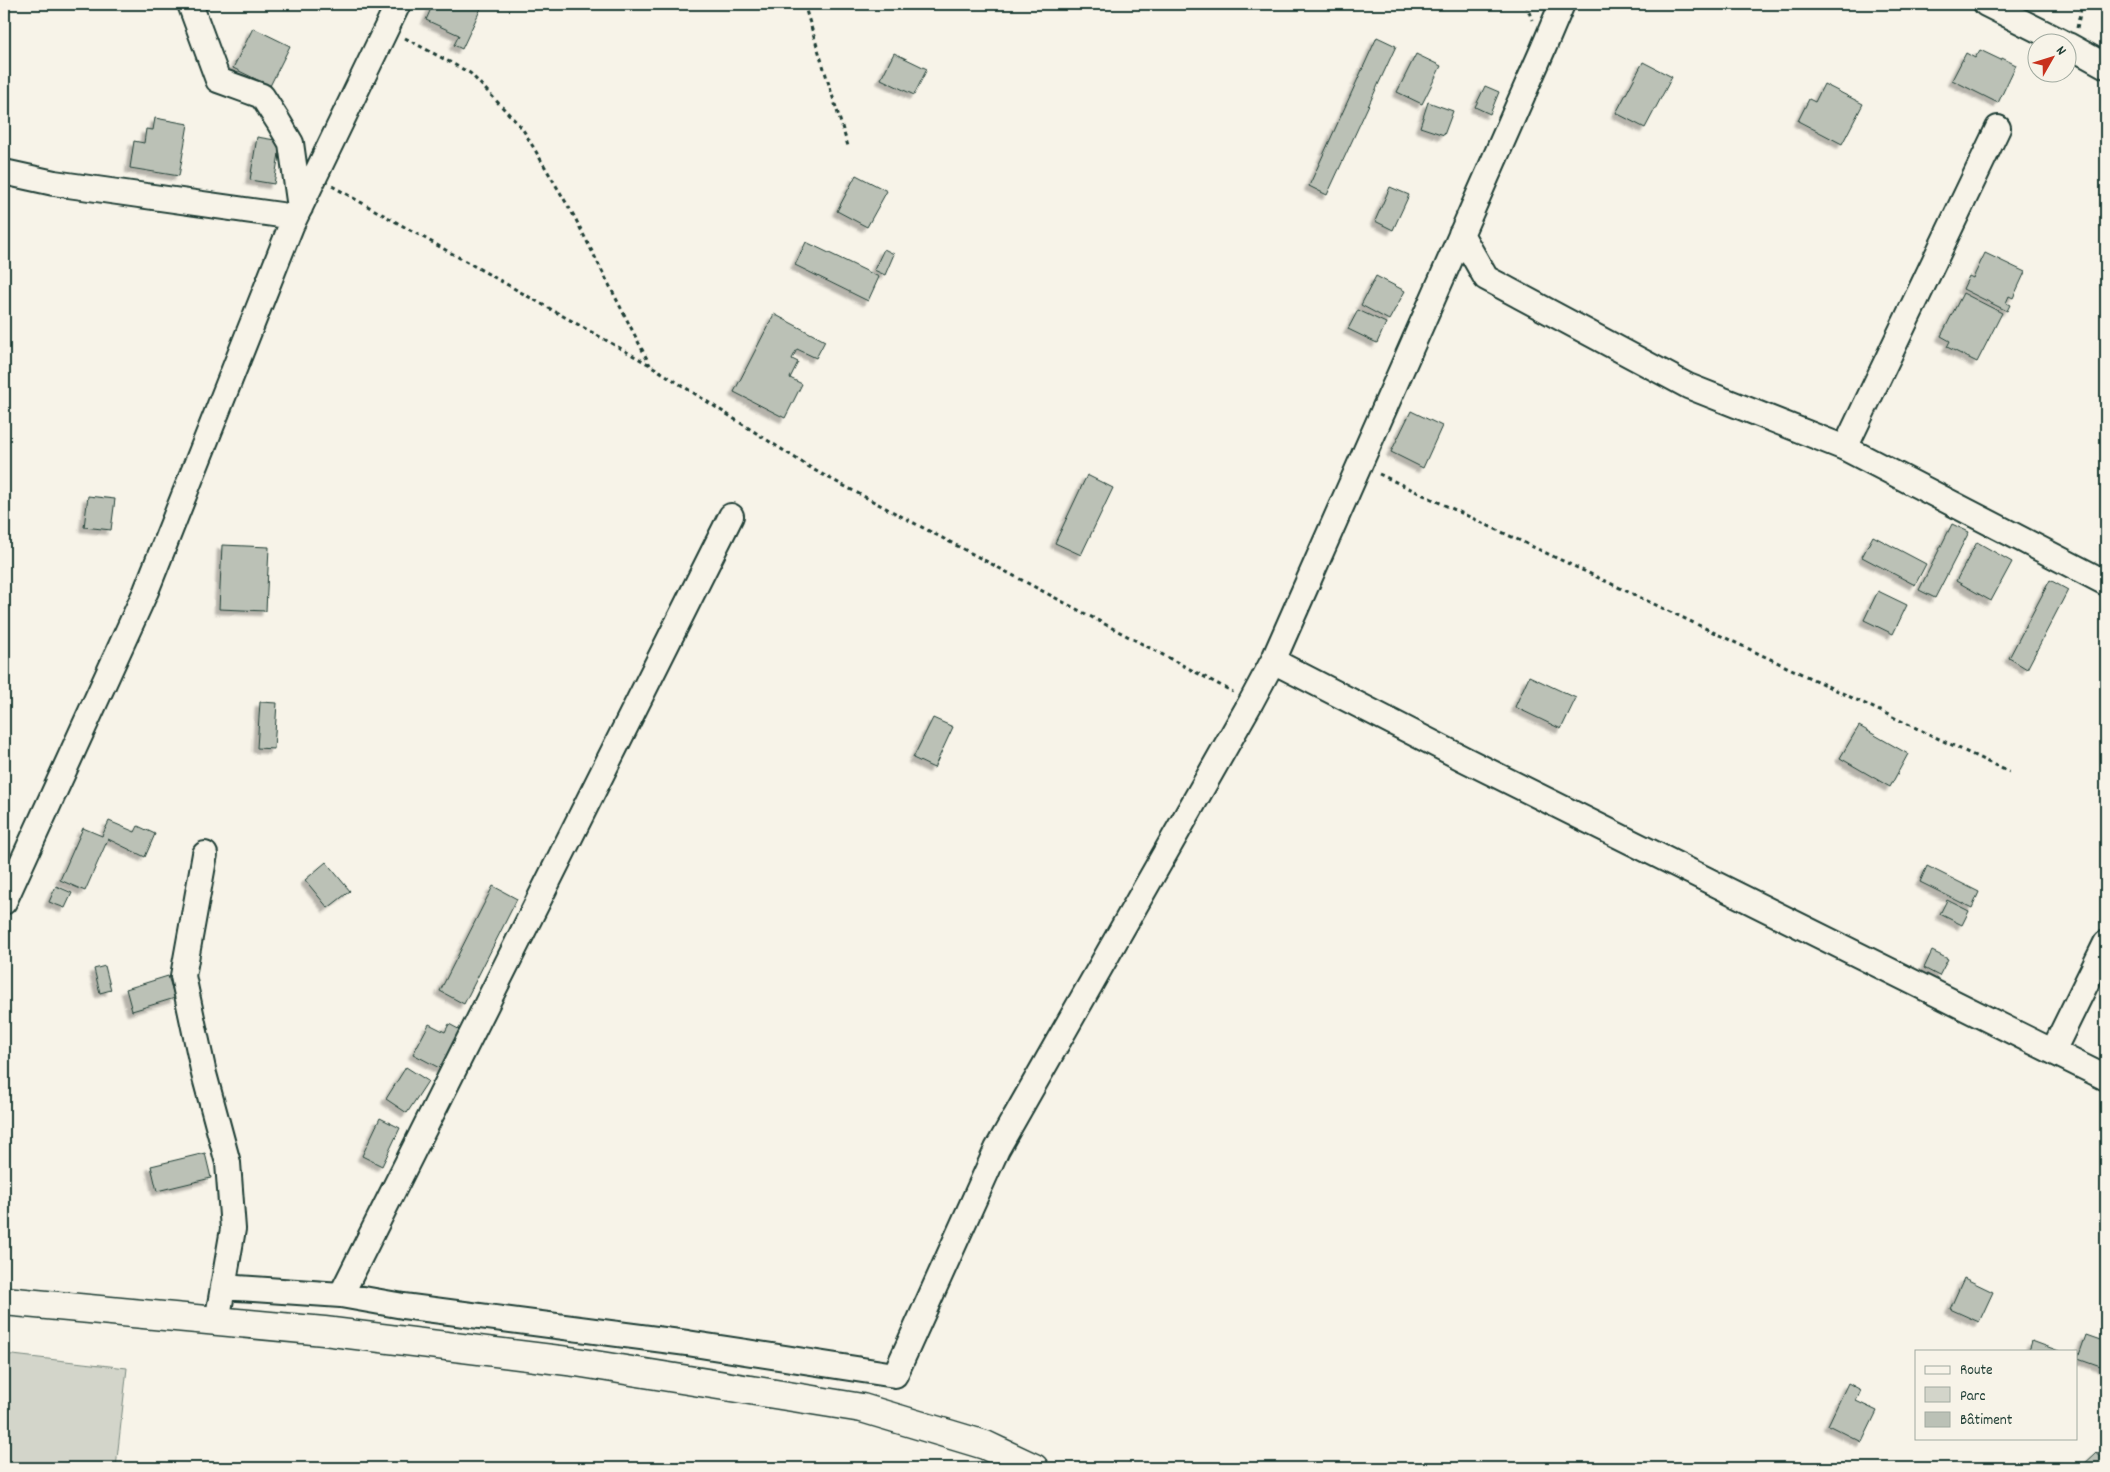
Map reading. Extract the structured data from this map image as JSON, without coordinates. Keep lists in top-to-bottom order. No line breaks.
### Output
{"legend":["Route","Parc","Bâtiment"],"north":"top right"}
